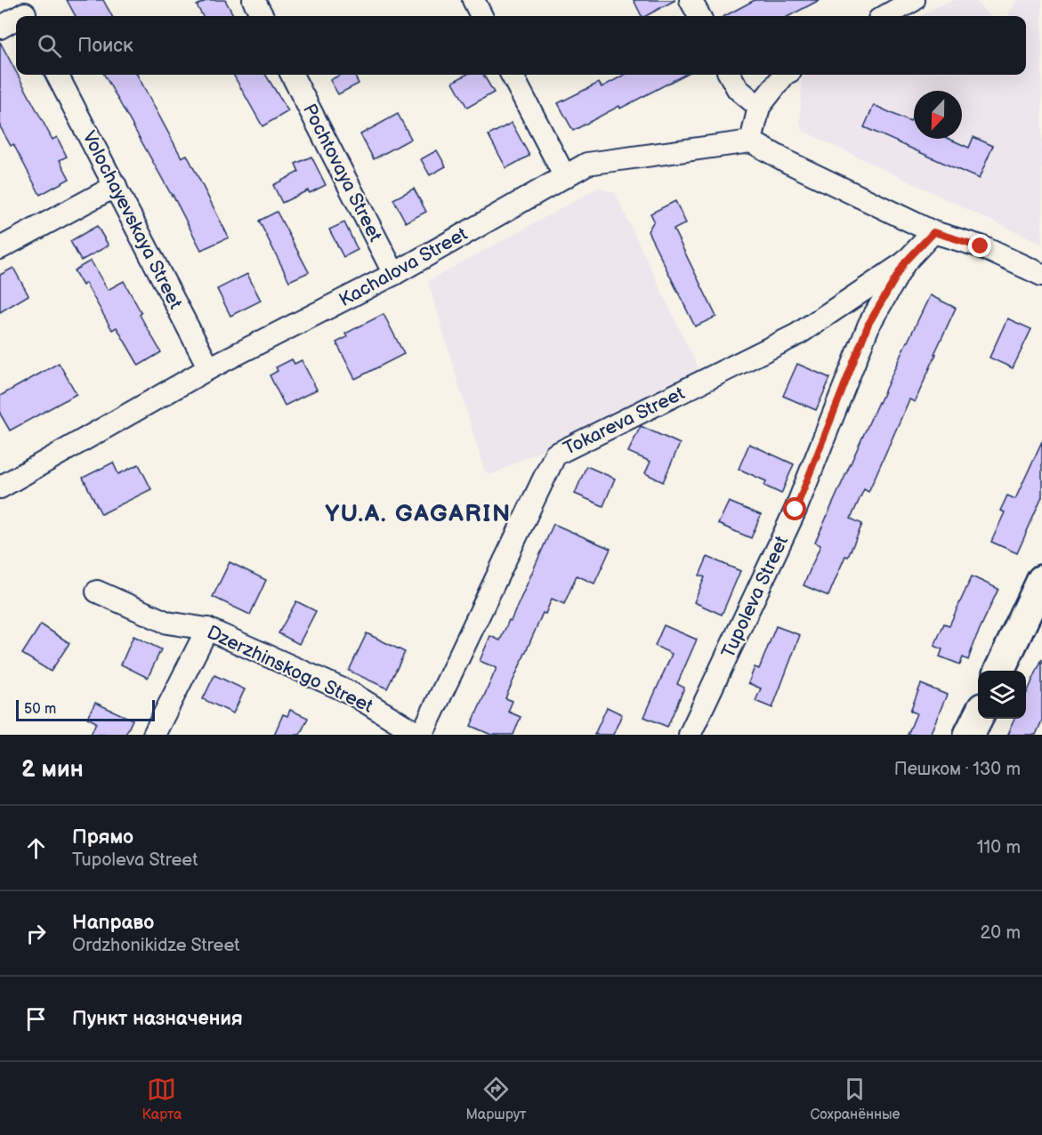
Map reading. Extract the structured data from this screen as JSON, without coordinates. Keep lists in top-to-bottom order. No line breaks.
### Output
{"streets":{"street":["Pochtovaya Street","Volochayevskaya Street","Kachalova Street","Tokareva Street","Tupoleva Street","Dzerzhinskogo Street"]},"crossings":[["Pochtovaya Street","Kachalova Street"],["Volochayevskaya Street","Kachalova Street"],["Tokareva Street","Tupoleva Street"],["Tokareva Street","Dzerzhinskogo Street"]],"districts":["YU.A. GAGARIN"],"scale_bar":"50 m","north":"bottom","page":{"search":"Поиск","scale":"50 m","heading":["2 мин","Пешком · 130 m"],"list":[["Прямо","Tupoleva Street","110 m"],["Направо","Ordzhonikidze Street","20 m"],"Пункт назначения"],"nav":["Карта","Маршрут","Сохранённые"]}}
